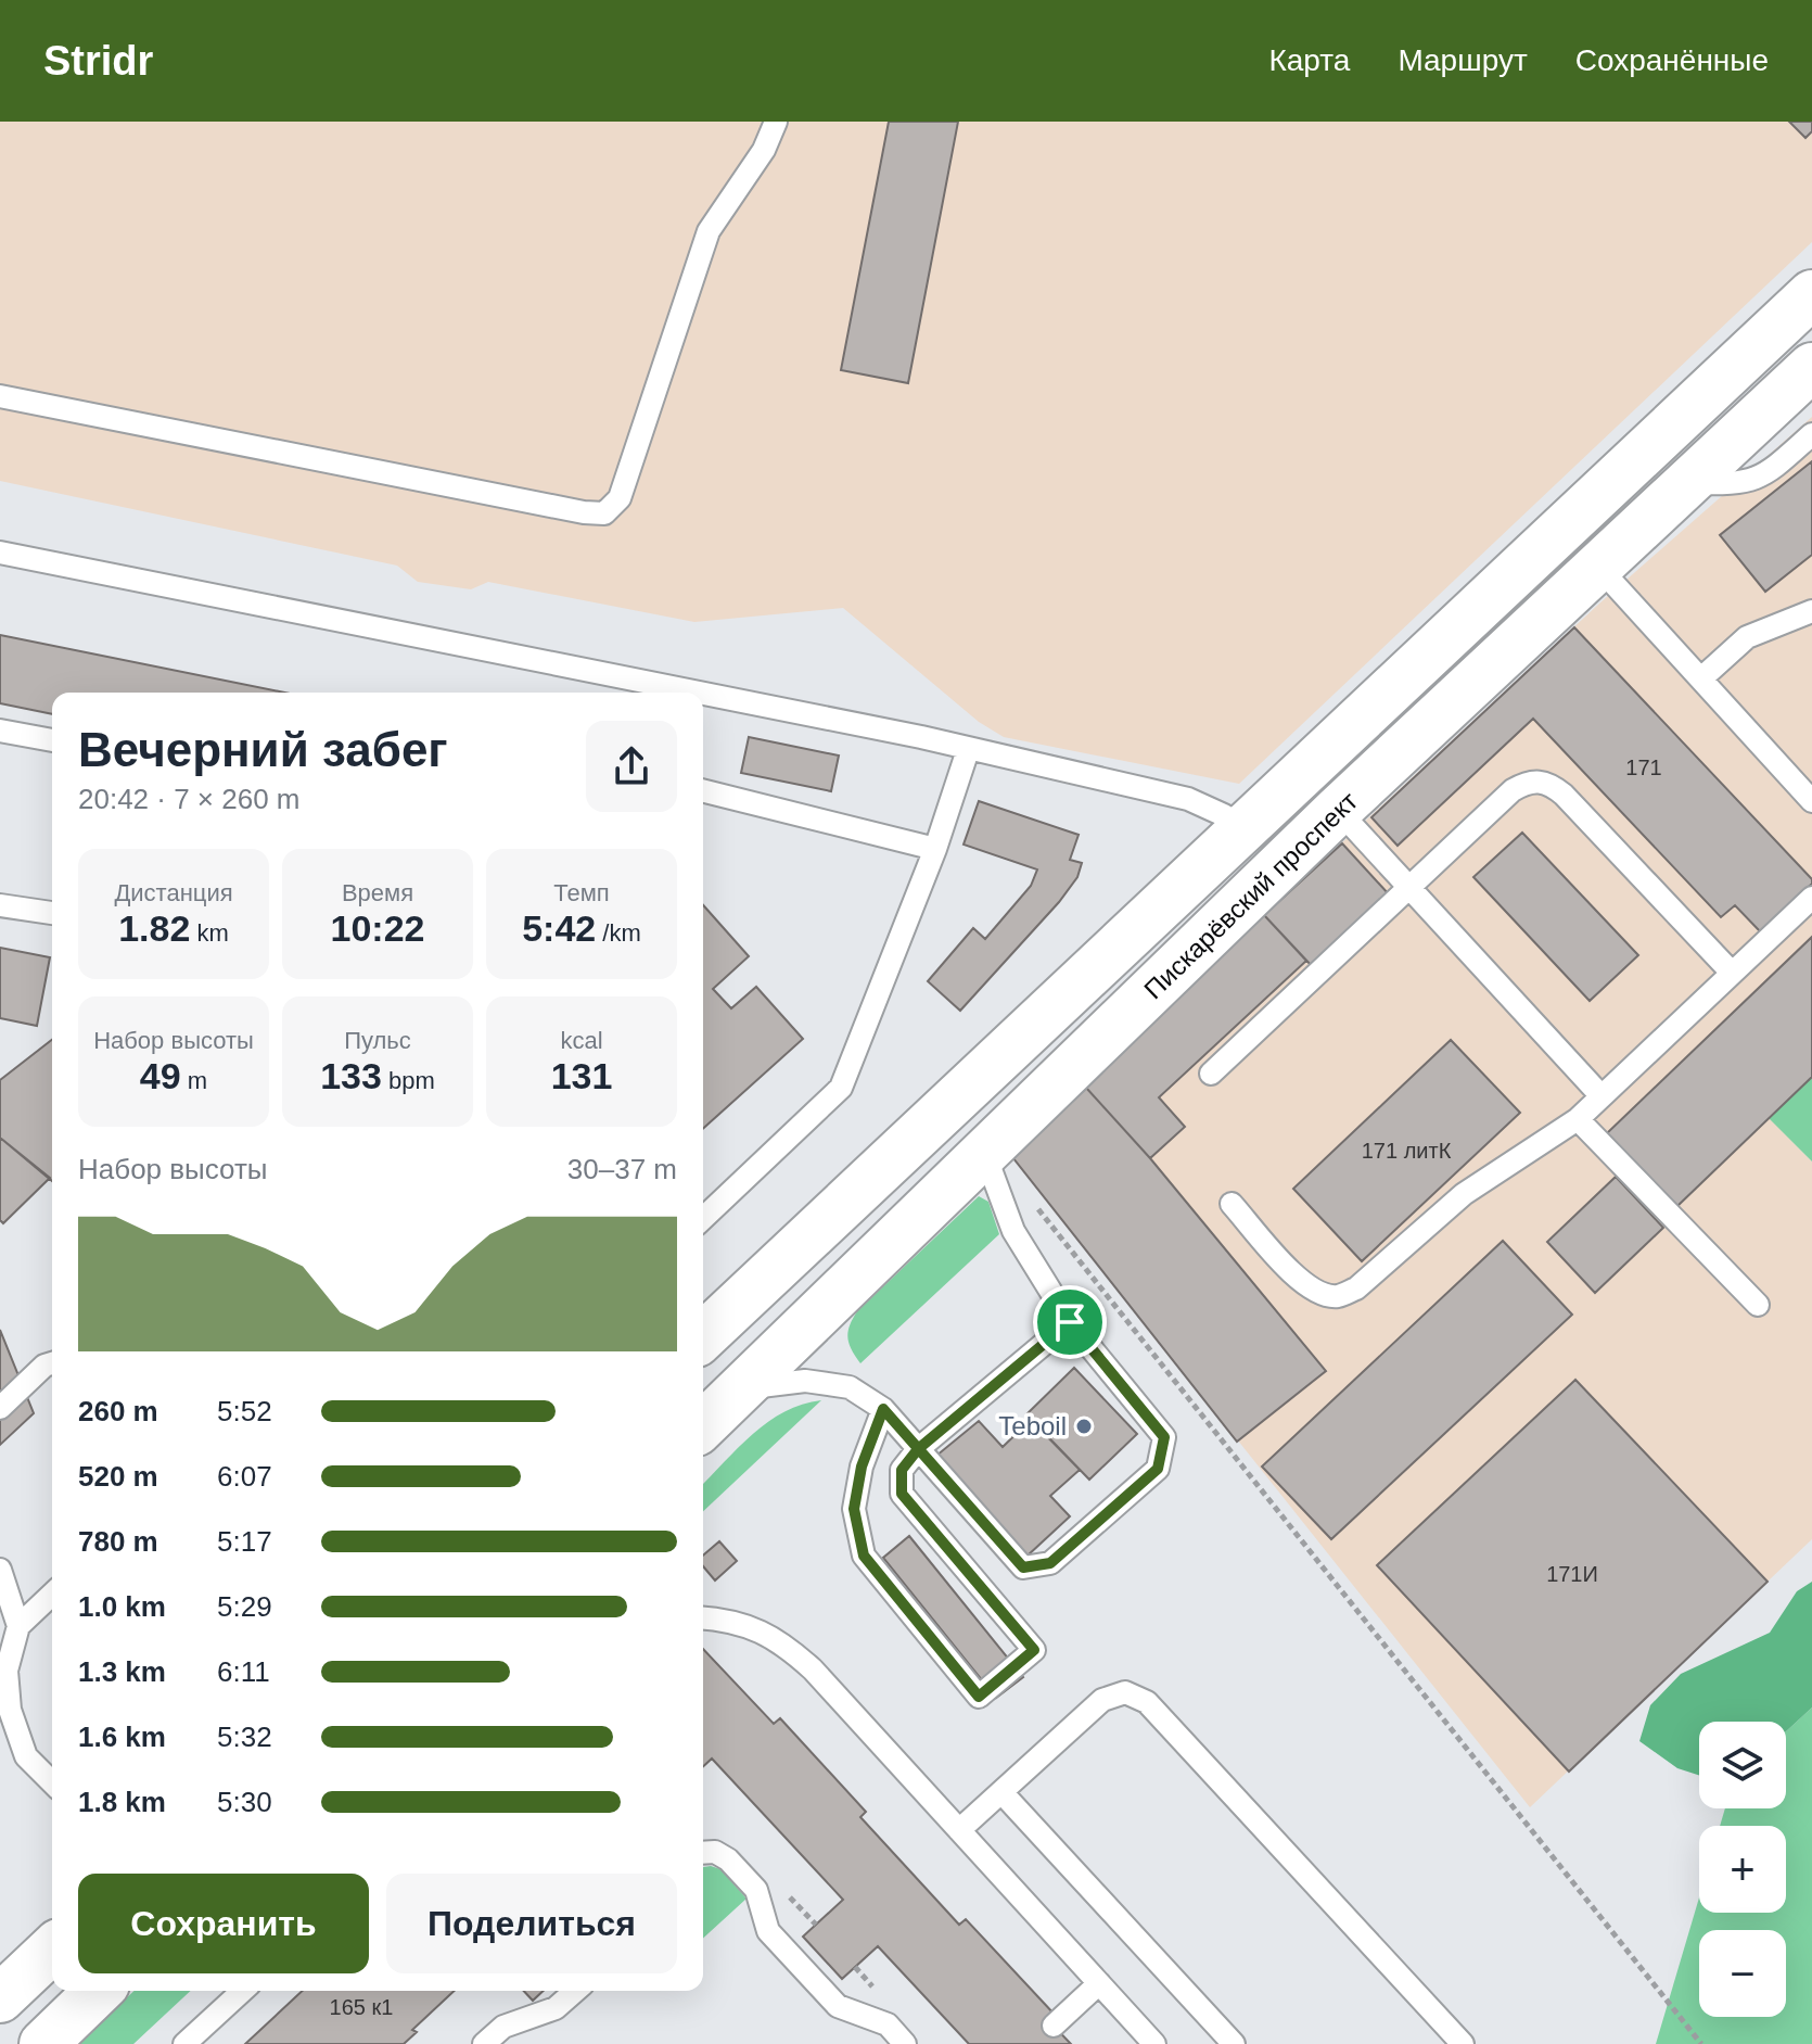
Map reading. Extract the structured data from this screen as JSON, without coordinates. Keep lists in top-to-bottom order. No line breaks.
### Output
{"streets":{"main road":["Пискарёвский проспект"]},"places":["Teboil"],"house_numbers":["171","171 литК","171И","165 к1"],"page":{"header":"Stridr","nav":["Карта","Маршрут","Сохранённые"],"heading":["Вечерний забег","20:42 · 7 × 260 m"],"stats":[["Дистанция","1.82 km"],["Время","10:22"],["Темп","5:42 /km"],["Набор высоты","49 m"],["Пульс","133 bpm"],["kcal","131"]],"chart":["Набор высоты","30–37 m"],"list":[{"name":"260 m","note":"5:52"},{"name":"520 m","note":"6:07"},{"name":"780 m","note":"5:17"},{"name":"1.0 km","note":"5:29"},{"name":"1.3 km","note":"6:11"},{"name":"1.6 km","note":"5:32"},{"name":"1.8 km","note":"5:30"}],"map_buttons":["+","−"],"buttons":["Сохранить","Поделиться"]}}
